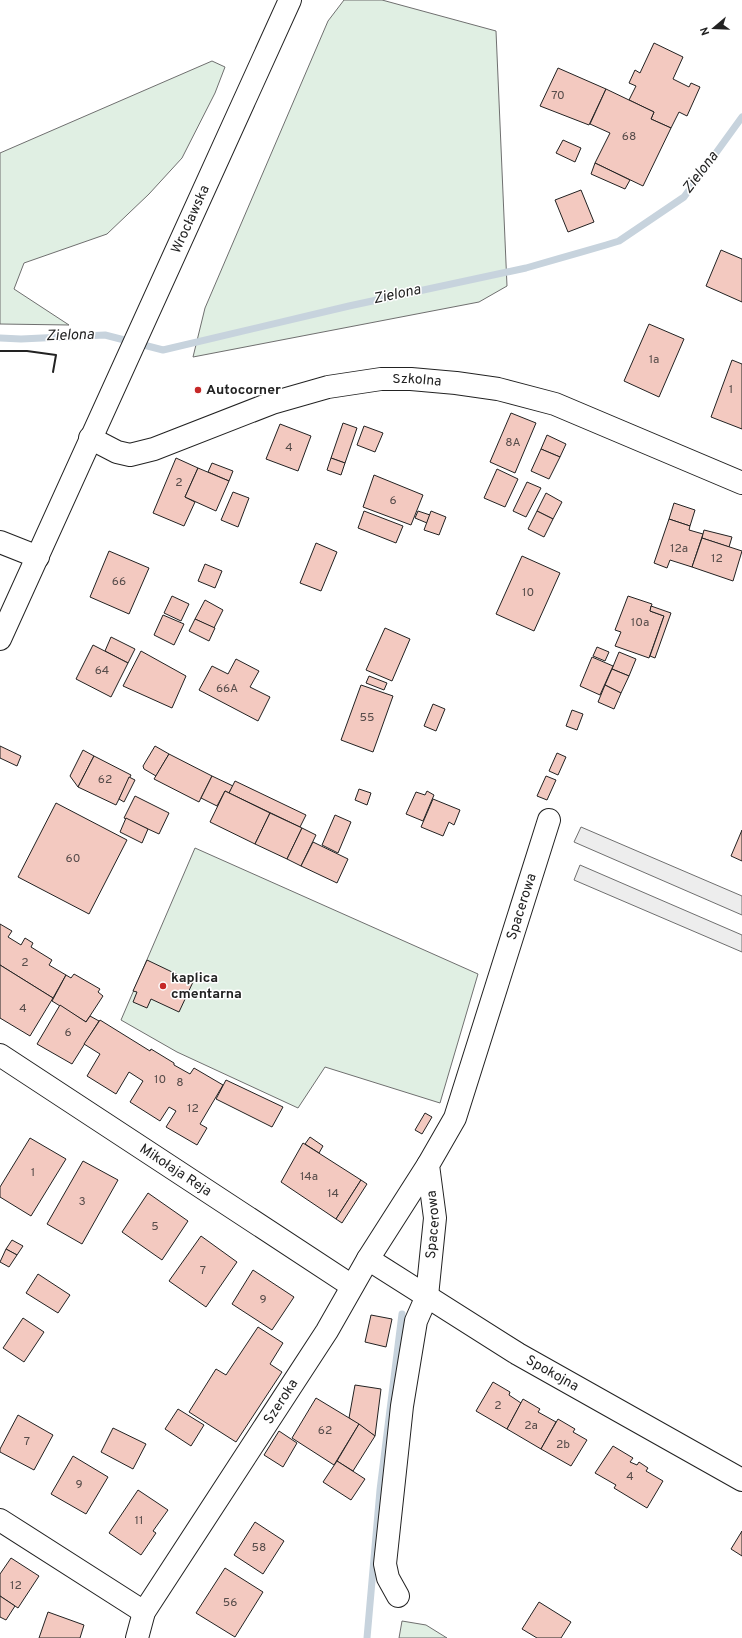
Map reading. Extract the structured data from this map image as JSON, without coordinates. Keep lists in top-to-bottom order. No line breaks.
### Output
{"streets":{"street":["Wrocławska","Szkolna","Spacerowa","Mikołaja Reja","Spokojna","Szeroka"]},"crossings":[["Wrocławska","Szkolna"],["Spacerowa","Spokojna"],["Spacerowa","Szeroka"],["Mikołaja Reja","Szeroka"],["Spokojna","Szeroka"]],"water":["Zielona"],"places":["Autocorner","kaplica cmentarna"],"house_numbers":["70","68","1a","1","8A","4","2","6","12a","12","66","10","10a","64","66A","55","62","60","2","4","6","10","8","12","1","14a","14","3","5","7","9","2","2a","62","7","2b","4","9","11","58","12","56"],"north":"left"}
